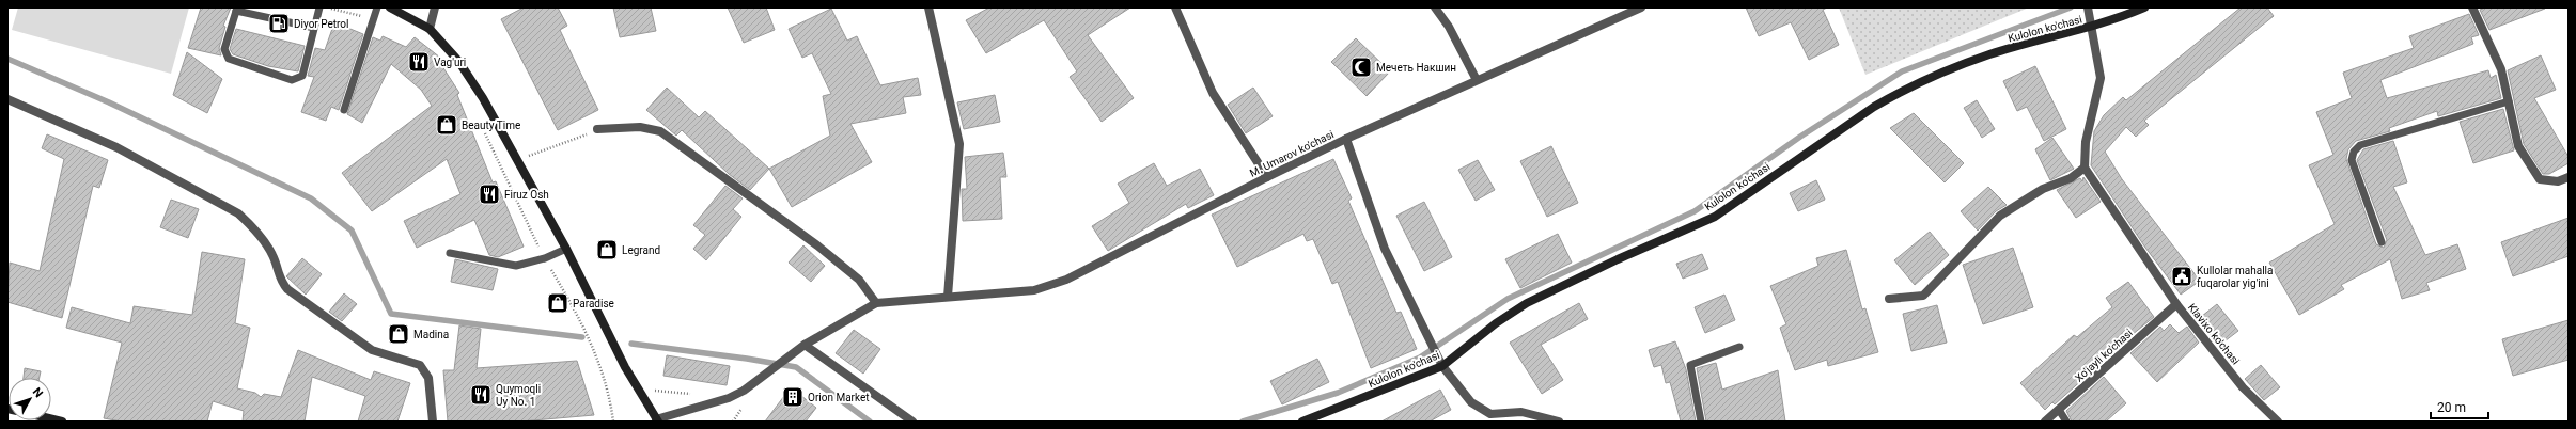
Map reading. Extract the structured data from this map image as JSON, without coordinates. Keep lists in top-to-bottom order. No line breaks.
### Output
{"streets":{"main road":["Kulolon ko'chasi"],"street":["M. Umarov ko'chasi","Klavixo ko'chasi","Xo'jayli ko'chasi"]},"crossings":[["Klavixo ko'chasi","Xo'jayli ko'chasi"]],"places":{"fuel station":["Diyor Petrol"],"restaurant":["Vag'uri","Firuz Osh","Quymoqli Uy No. 1"],"mosque":["Мечеть Накшин"],"shop":["Beauty Time","Legrand","Paradise","Madina"],"public building":["Kullolar mahalla fuqarolar yig'ini"],"building":["Orion Market"]},"scale_bar":"20 m","north":"top right"}
